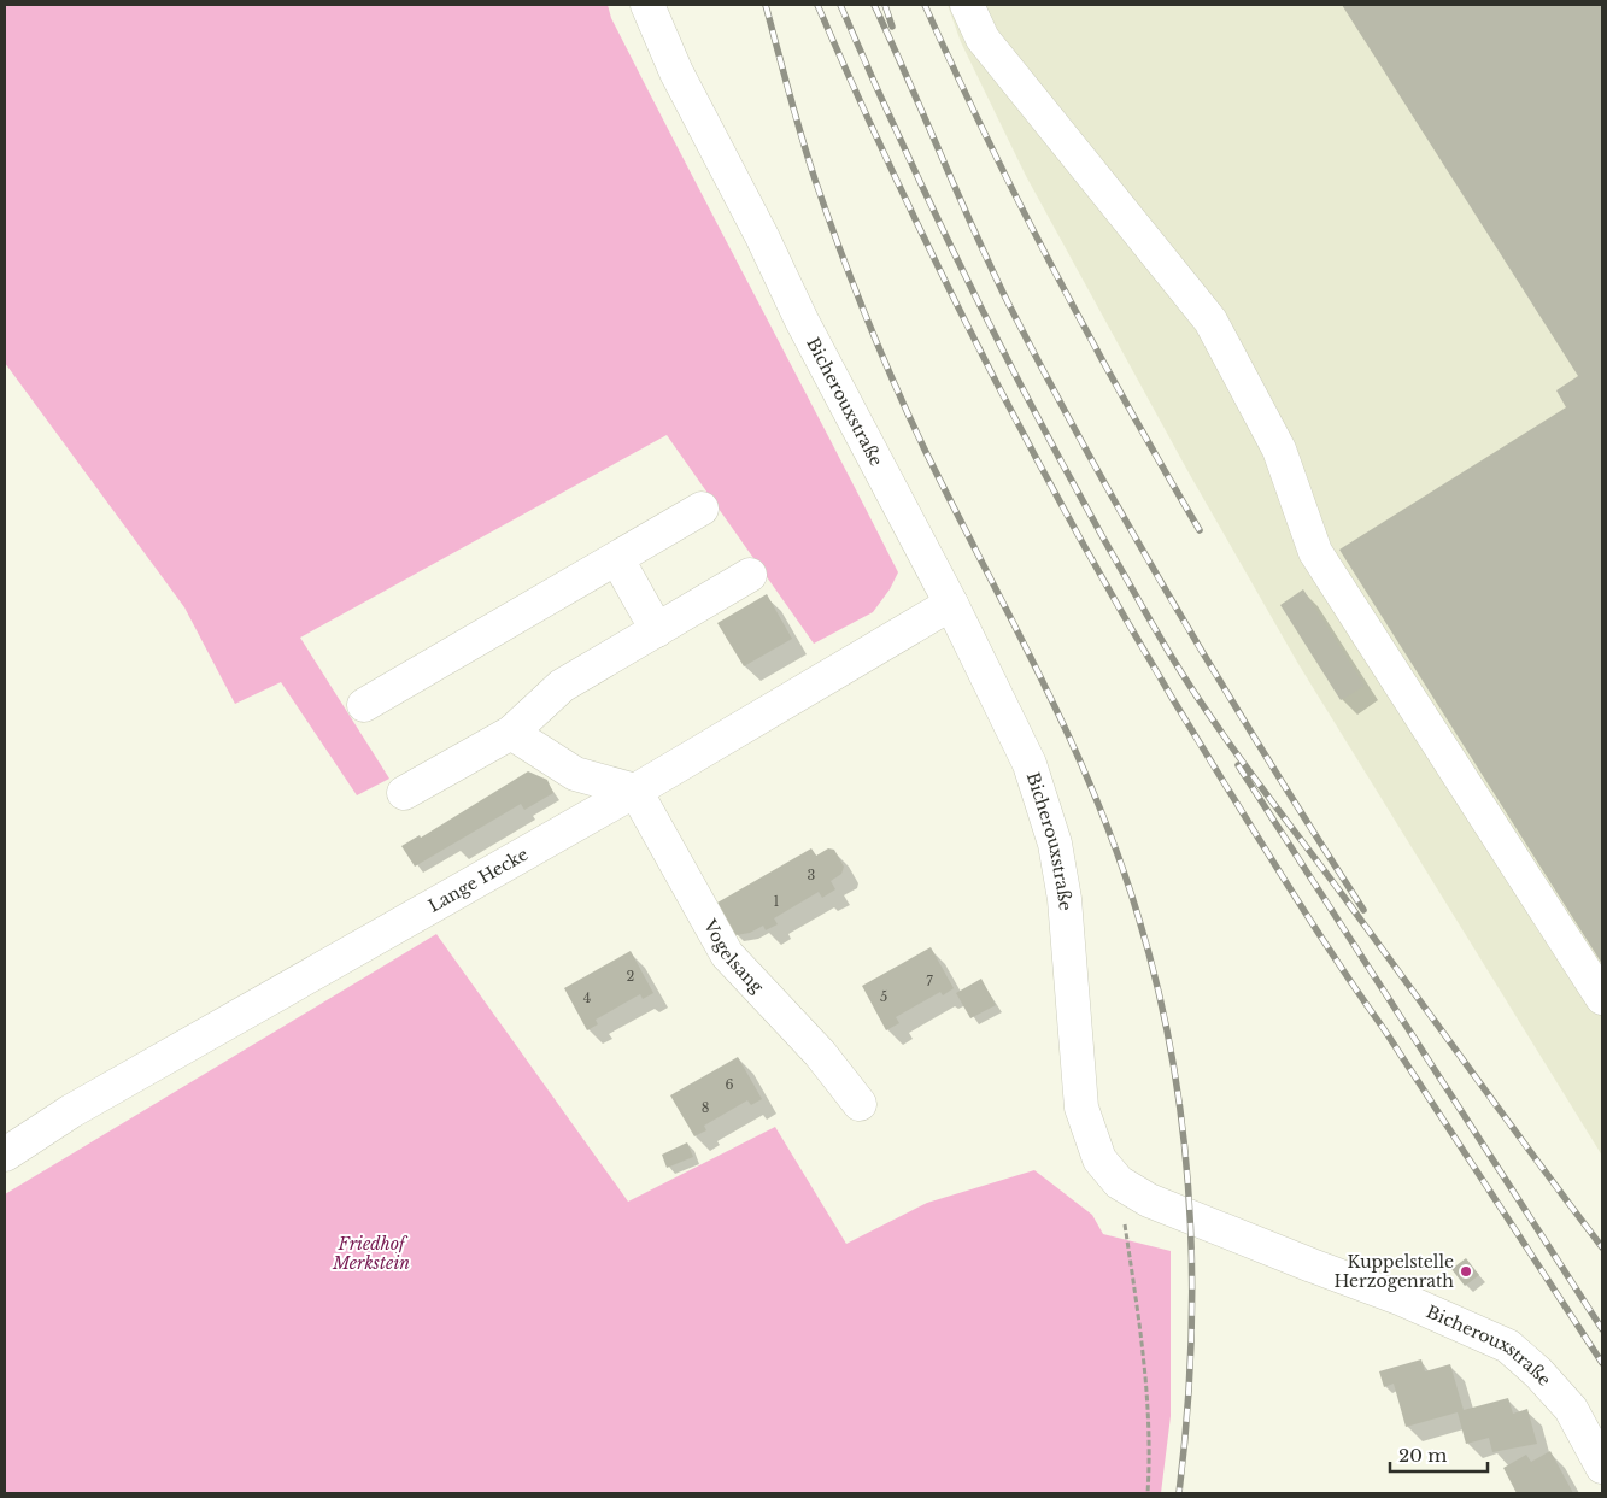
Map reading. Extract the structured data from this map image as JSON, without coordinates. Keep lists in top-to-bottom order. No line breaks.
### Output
{"streets":{"street":["Bicherouxstraße","Lange Hecke","Vogelsang"]},"crossings":[["Bicherouxstraße","Lange Hecke"],["Lange Hecke","Vogelsang"]],"parks":["Friedhof Merkstein"],"places":["Kuppelstelle Herzogenrath"],"house_numbers":["3","1","2","7","5","4","6","8"],"scale_bar":"20 m"}
